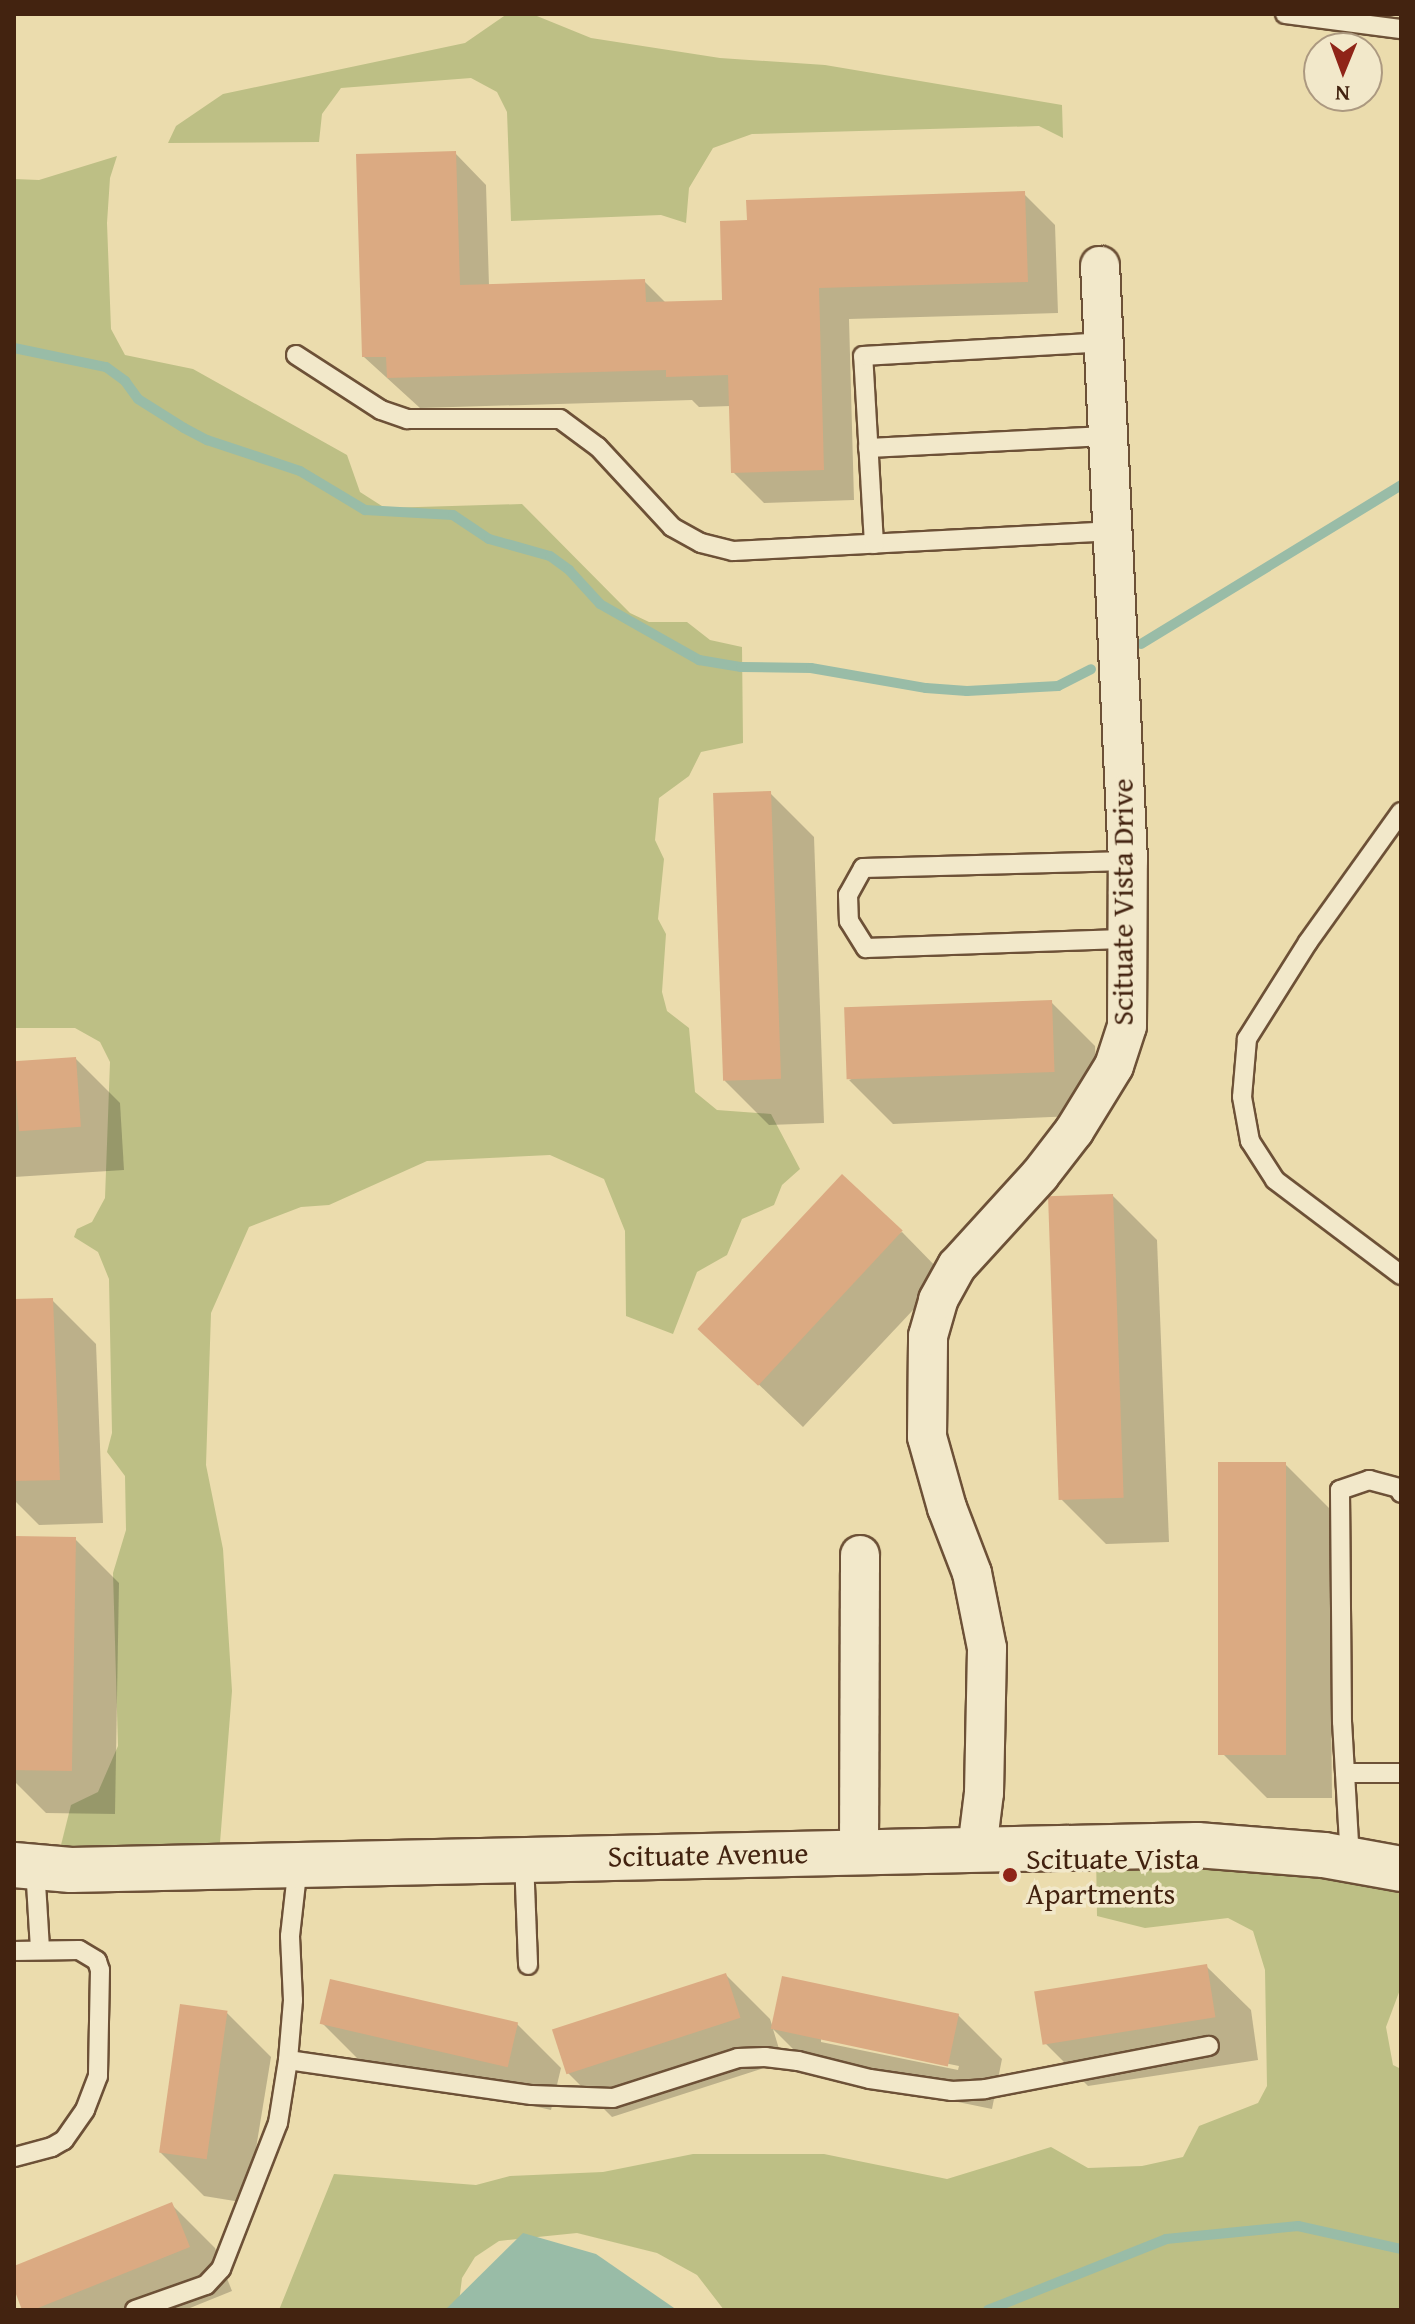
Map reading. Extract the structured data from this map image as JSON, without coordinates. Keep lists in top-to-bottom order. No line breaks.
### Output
{"streets":{"main road":["Scituate Avenue"],"street":["Scituate Vista Drive"]},"crossings":[["Scituate Vista Drive","Scituate Avenue"]],"places":["Scituate Vista Apartments"],"north":"bottom"}
